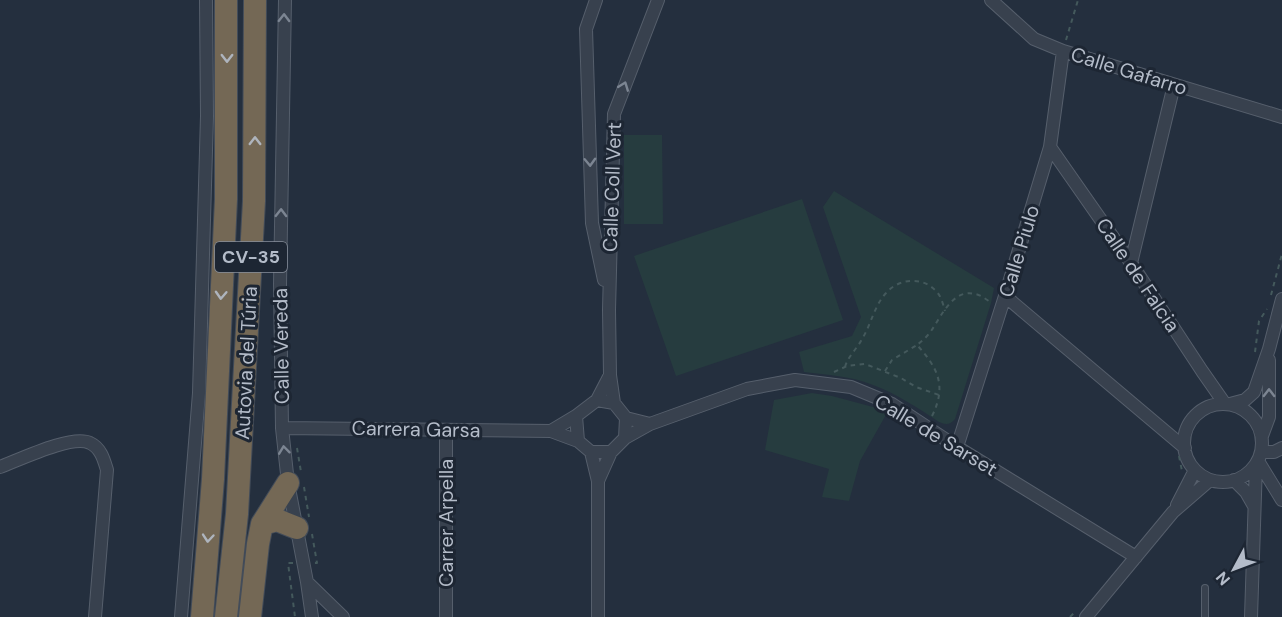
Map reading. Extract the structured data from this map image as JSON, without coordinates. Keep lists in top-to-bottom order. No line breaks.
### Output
{"streets":{"highway":["CV-35","Autovia del Túria"],"street":["Calle Gafarro","Calle Coll Vert","Calle Piulo","Calle de Falcia","Calle Vereda","Carrera Garsa","Calle de Sarset","Carrer Arpella"]},"crossings":[["Calle Gafarro","Calle Piulo"],["Calle Coll Vert","Carrera Garsa"],["Calle Coll Vert","Calle de Sarset"],["Calle Piulo","Calle de Falcia"],["Calle Piulo","Calle de Sarset"],["Calle Vereda","Carrera Garsa"],["Carrera Garsa","Calle de Sarset"],["Carrera Garsa","Carrer Arpella"]],"north":"bottom left"}
